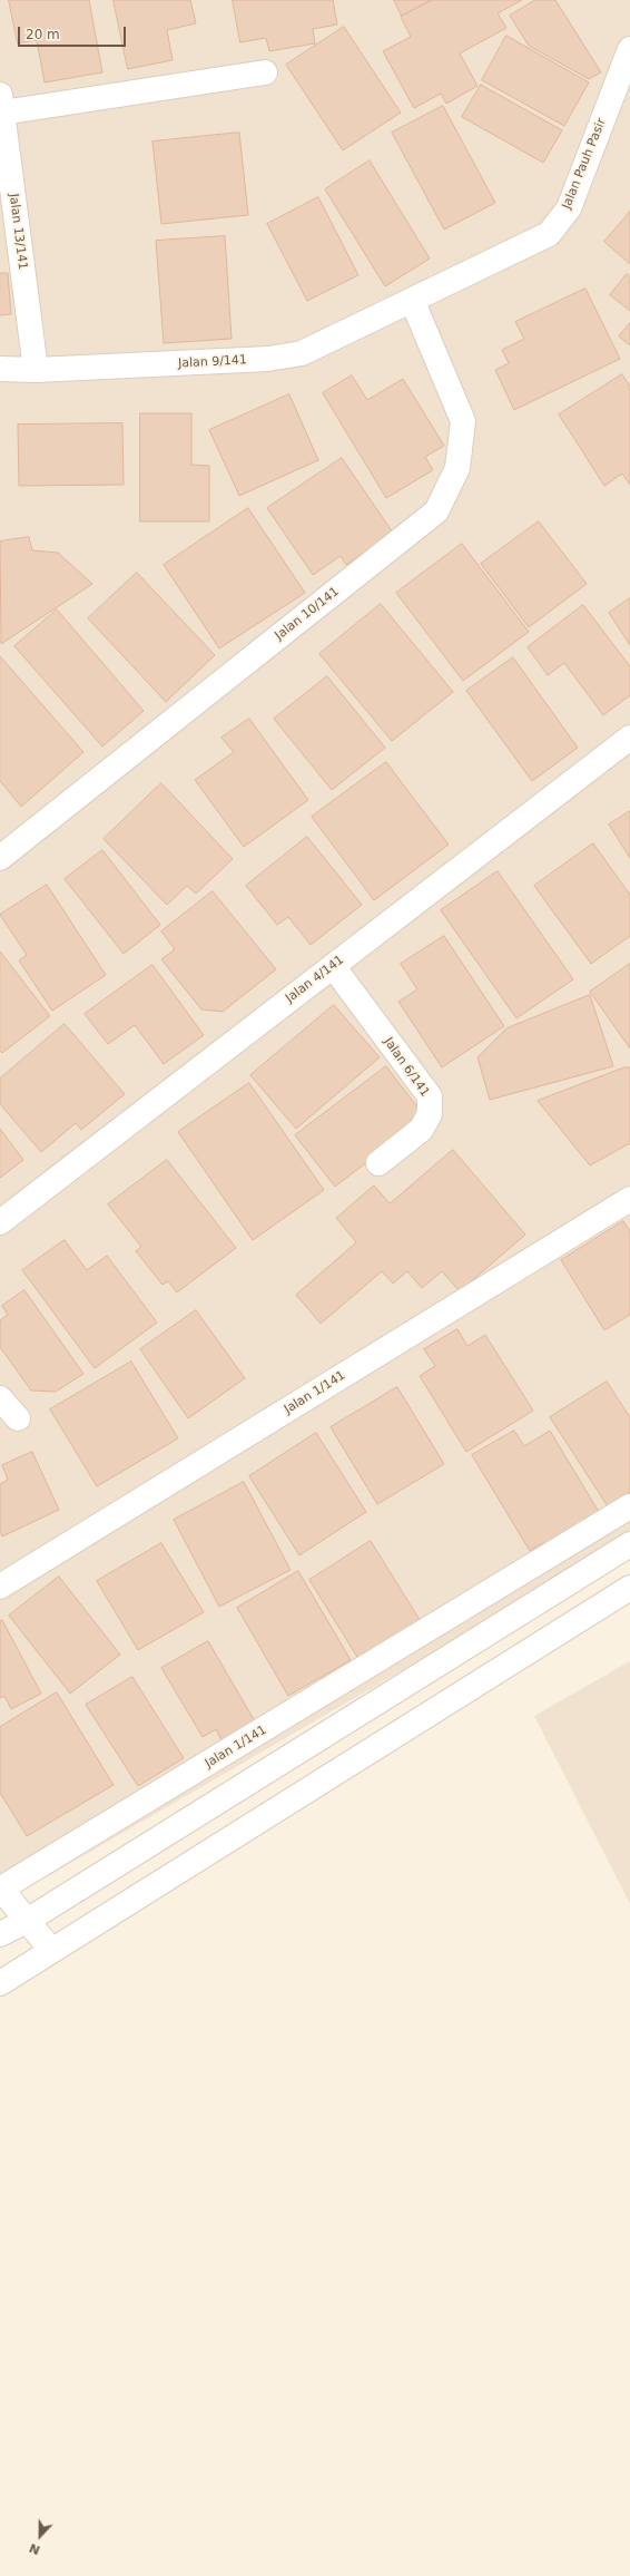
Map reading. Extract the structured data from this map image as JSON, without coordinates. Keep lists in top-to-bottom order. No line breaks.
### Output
{"streets":{"street":["Jalan Pauh Pasir","Jalan 13/141","Jalan 9/141","Jalan 10/141","Jalan 4/141","Jalan 6/141","Jalan 1/141"]},"crossings":[["Jalan Pauh Pasir","Jalan 9/141"],["Jalan Pauh Pasir","Jalan 10/141"],["Jalan 13/141","Jalan 9/141"],["Jalan 9/141","Jalan 10/141"],["Jalan 4/141","Jalan 6/141"]],"scale_bar":"20 m","north":"bottom"}
